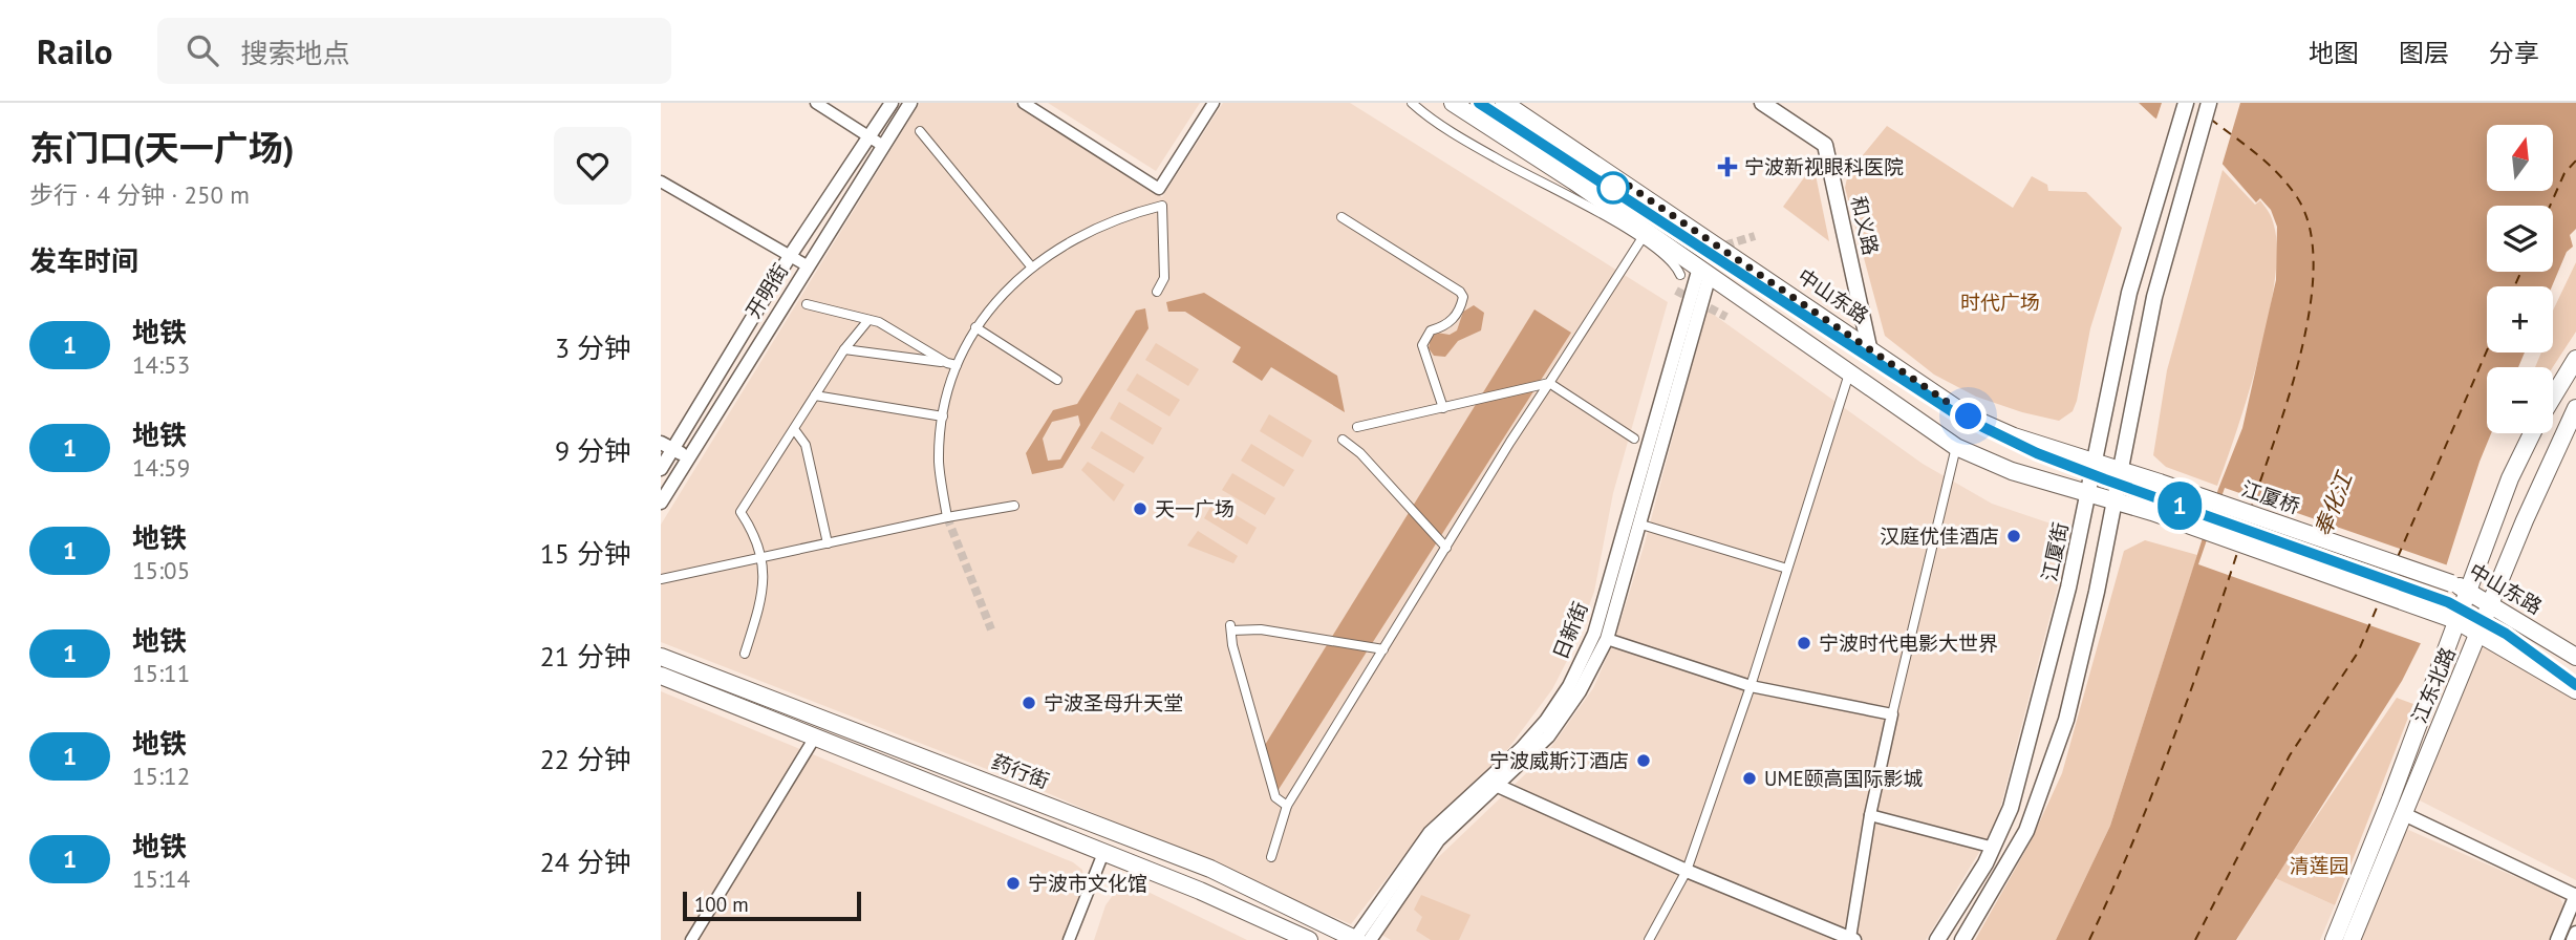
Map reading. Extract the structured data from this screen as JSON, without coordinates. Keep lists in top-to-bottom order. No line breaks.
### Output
{"streets":{"main road":["和义路","中山东路","江厦桥","江厦街","江东北路","药行街"],"street":["开明街","日新街"]},"crossings":[["和义路","中山东路"],["中山东路","江厦桥"],["中山东路","江厦街"],["中山东路","江东北路"],["日新街","药行街"]],"water":["奉化江"],"parks":["时代广场","清莲园"],"places":{"health":["宁波新视眼科医院"],"other":["天一广场","汉庭优佳酒店","宁波时代电影大世界","宁波圣母升天堂","宁波威斯汀酒店","UME颐高国际影城","宁波市文化馆"]},"lines":["metro line 1"],"scale_bar":"100 m","north":"top","page":{"header":"Railo","search":"搜索地点","nav":["地图","图层","分享"],"heading":[["东门口(天一广场)","步行 · 4 分钟 · 250 m"],"发车时间"],"on_map":"1","map_buttons":["+","−"],"list":[{"mark":"1","name":"地铁","note":"14:53","value":"3 分钟"},{"mark":"1","name":"地铁","note":"14:59","value":"9 分钟"},{"mark":"1","name":"地铁","note":"15:05","value":"15 分钟"},{"mark":"1","name":"地铁","note":"15:11","value":"21 分钟"},{"mark":"1","name":"地铁","note":"15:12","value":"22 分钟"},{"mark":"1","name":"地铁","note":"15:14","value":"24 分钟"}],"scale":"100 m"}}
